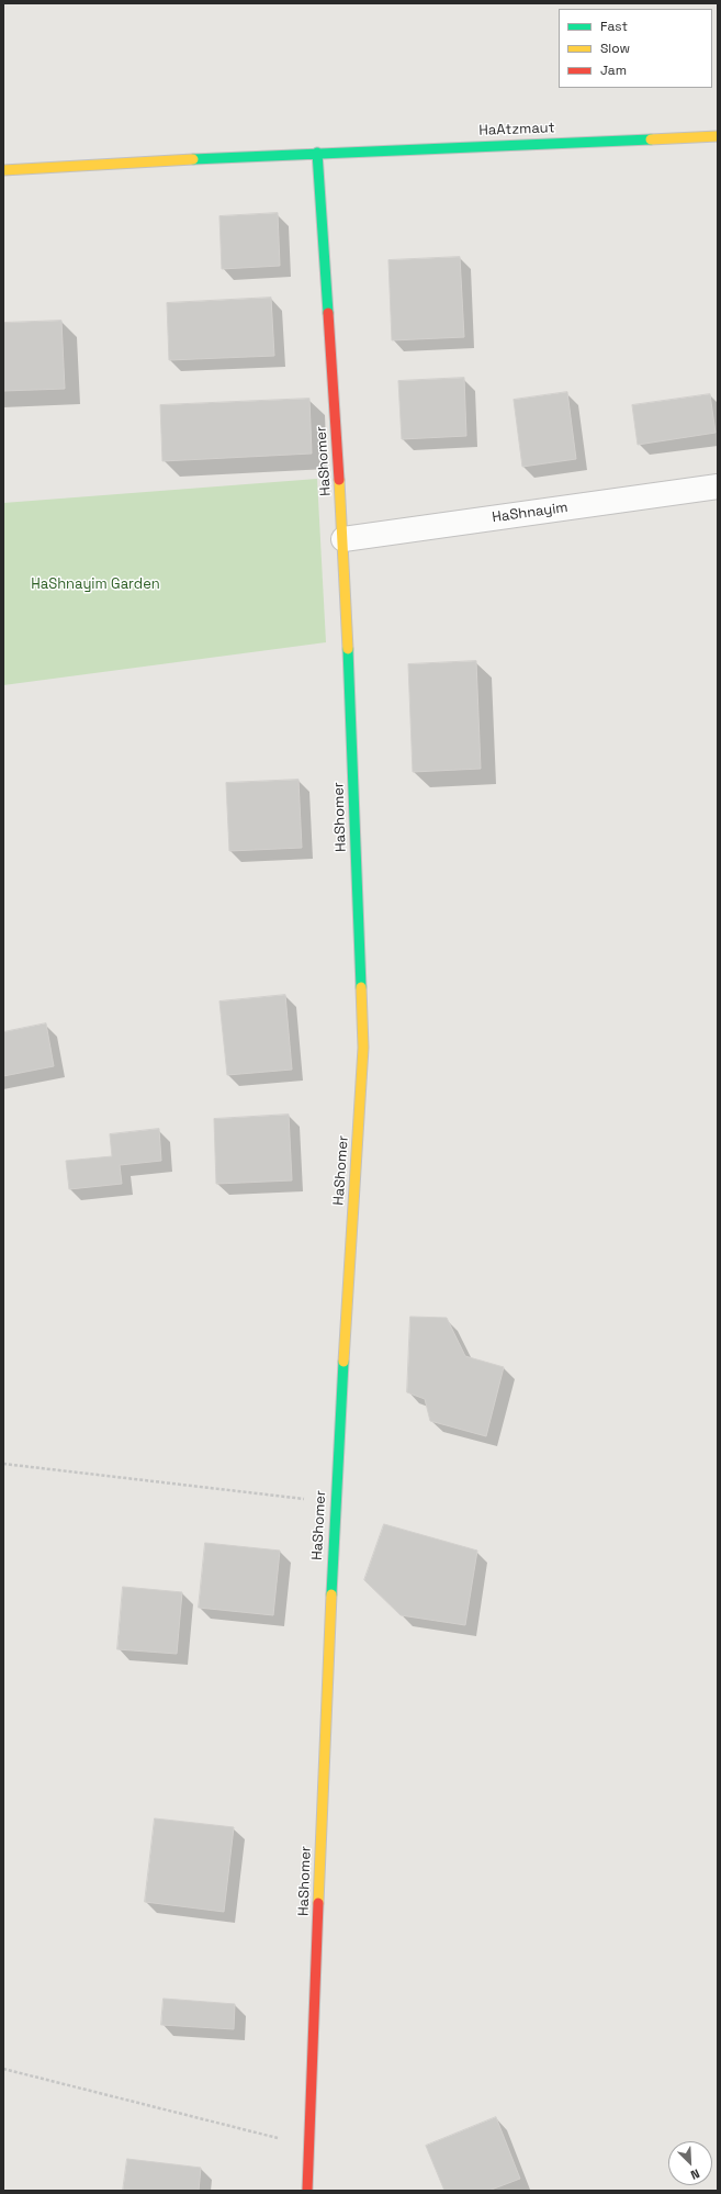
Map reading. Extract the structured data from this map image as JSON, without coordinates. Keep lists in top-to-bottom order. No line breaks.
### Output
{"streets":{"street":["HaAtzmaut","HaShomer","HaShnayim"]},"crossings":[["HaAtzmaut","HaShomer"],["HaShomer","HaShnayim"]],"parks":["HaShnayim Garden"],"legend":["Fast","Slow","Jam"],"north":"bottom right"}
